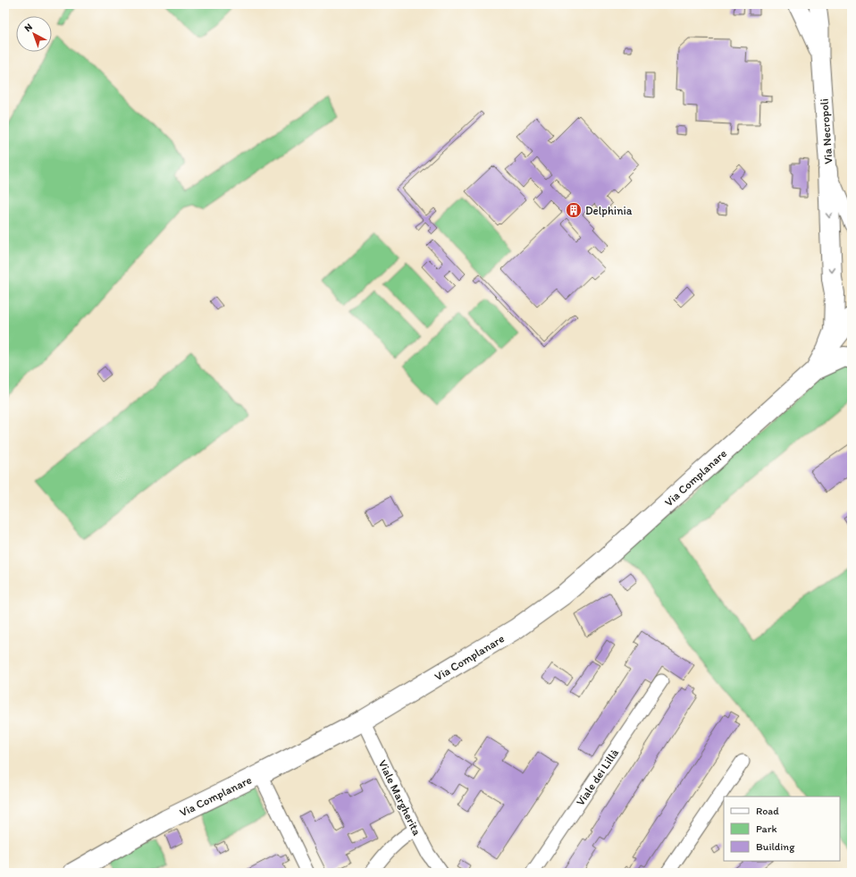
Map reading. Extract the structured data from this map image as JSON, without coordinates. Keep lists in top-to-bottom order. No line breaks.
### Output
{"streets":{"main road":["Via Complanare"],"street":["Via Necropoli","Viale dei Lillà","Viale Margherita"]},"crossings":[["Via Complanare","Viale Margherita"]],"places":{"building":["Delphinia"]},"legend":["Road","Park","Building"],"north":"top left"}
